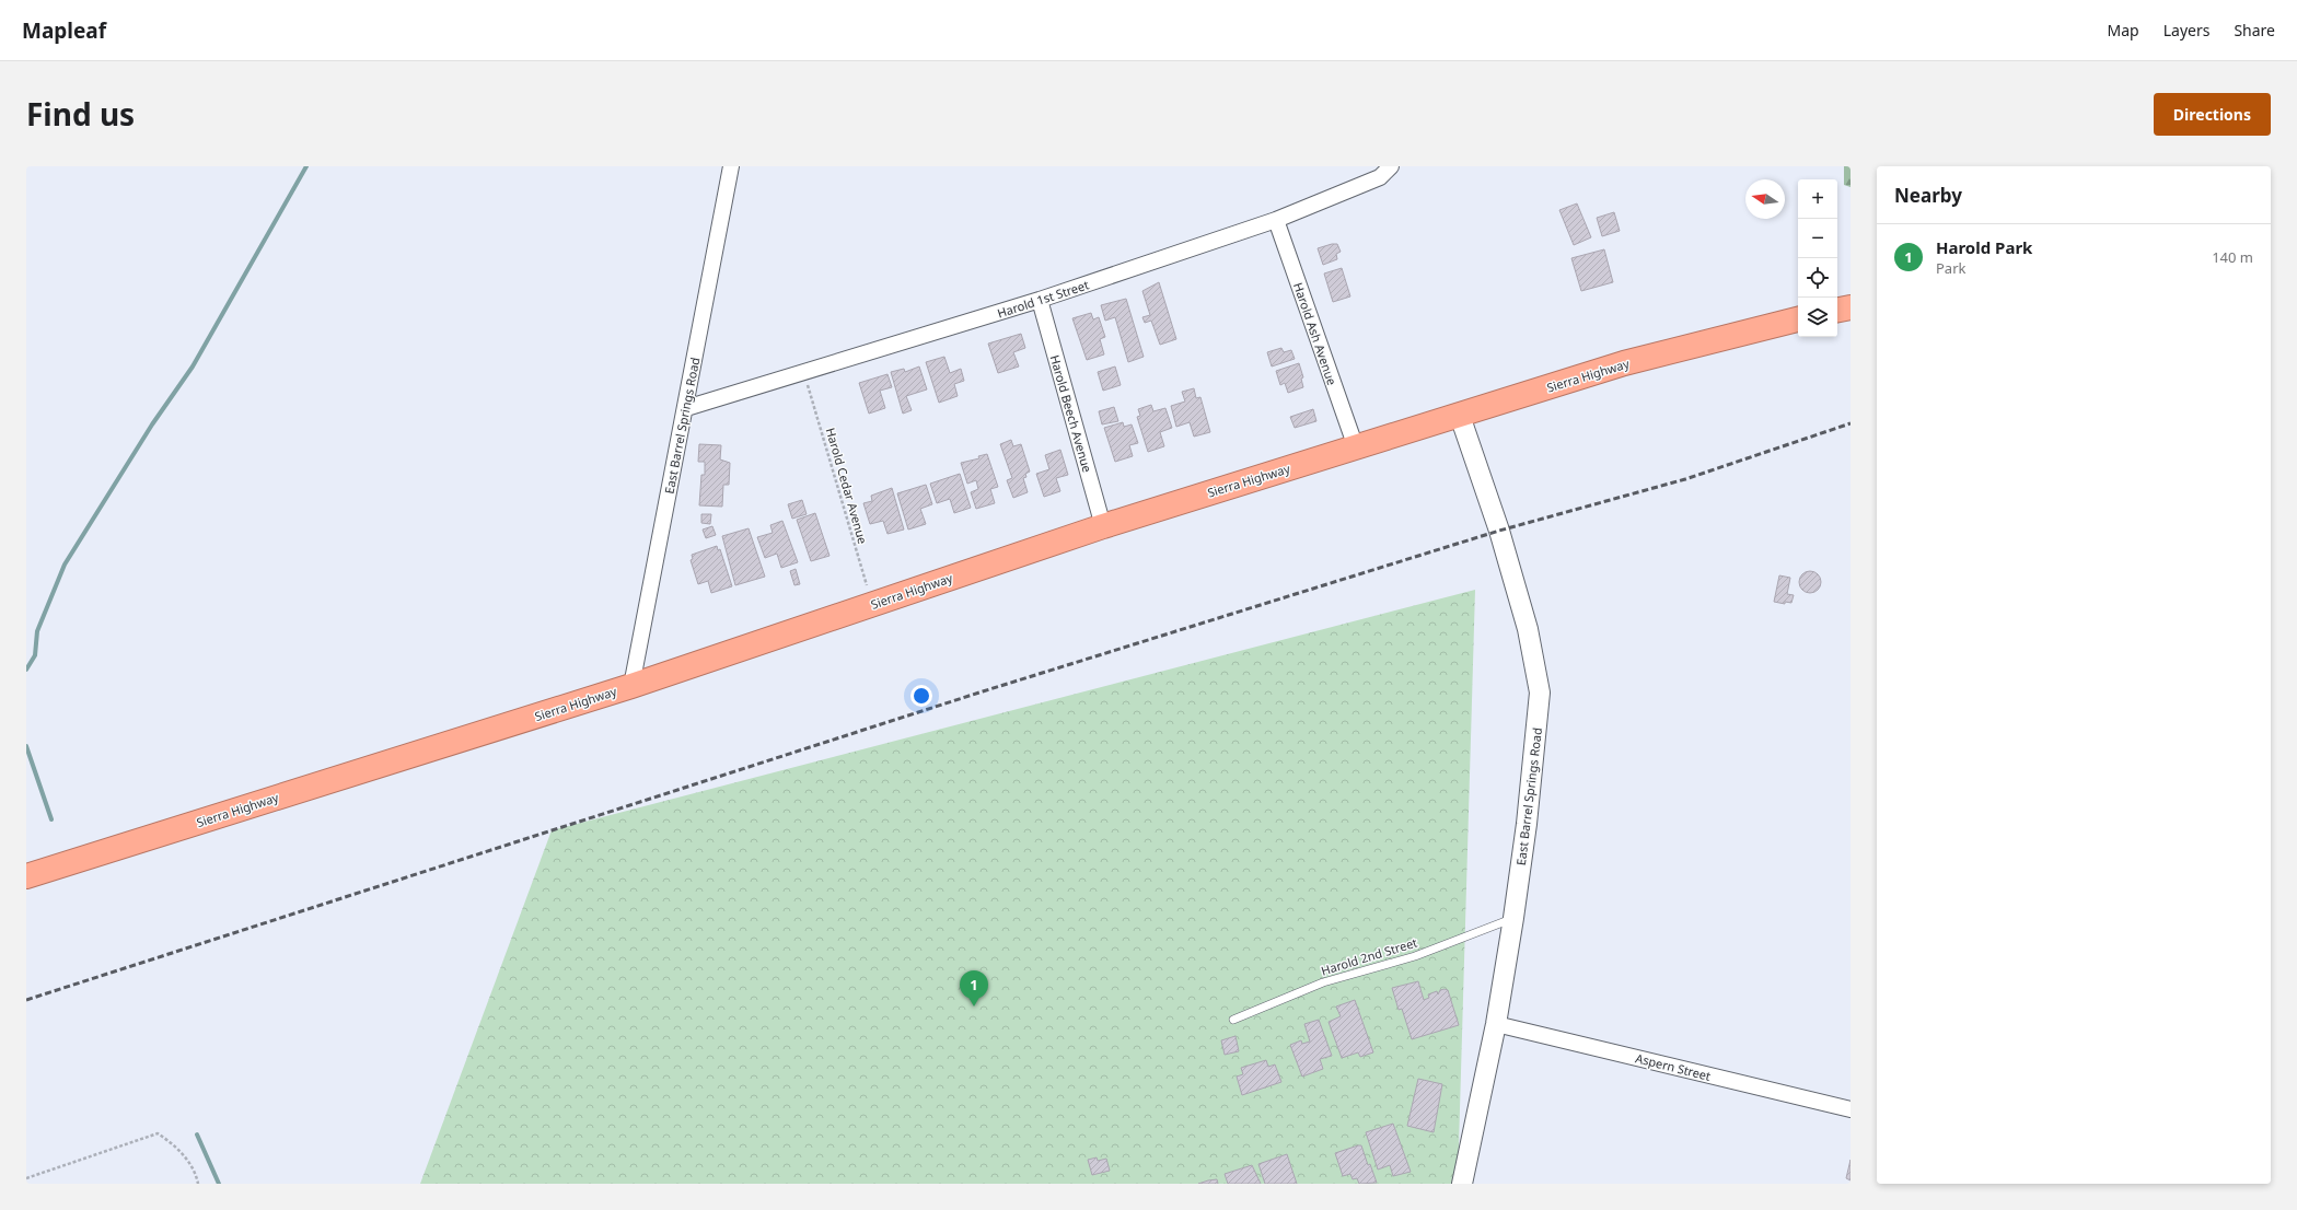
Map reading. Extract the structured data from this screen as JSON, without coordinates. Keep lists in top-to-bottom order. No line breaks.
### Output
{"streets":{"highway":["Sierra Highway"],"street":["Harold 1st Street","Harold Ash Avenue","Harold Beech Avenue","East Barrel Springs Road","Aspern Street"],"lane":["Harold 2nd Street"],"path":["Harold Cedar Avenue"]},"crossings":[["Harold 1st Street","Harold Ash Avenue"],["Harold 1st Street","Harold Beech Avenue"],["Harold 1st Street","East Barrel Springs Road"],["Harold 1st Street","Harold Cedar Avenue"],["Harold Ash Avenue","Sierra Highway"],["Sierra Highway","Harold Beech Avenue"],["Sierra Highway","East Barrel Springs Road"],["Sierra Highway","Harold Cedar Avenue"],["East Barrel Springs Road","Harold 2nd Street"],["East Barrel Springs Road","Aspern Street"]],"north":"left","page":{"header":"Mapleaf","nav":["Map","Layers","Share"],"title":"Find us","buttons":"Directions","heading":"Nearby","map_buttons":["+","−"],"list":[{"mark":"1","name":"Harold Park","note":"Park","value":"140 m"}],"pins":"1"}}
